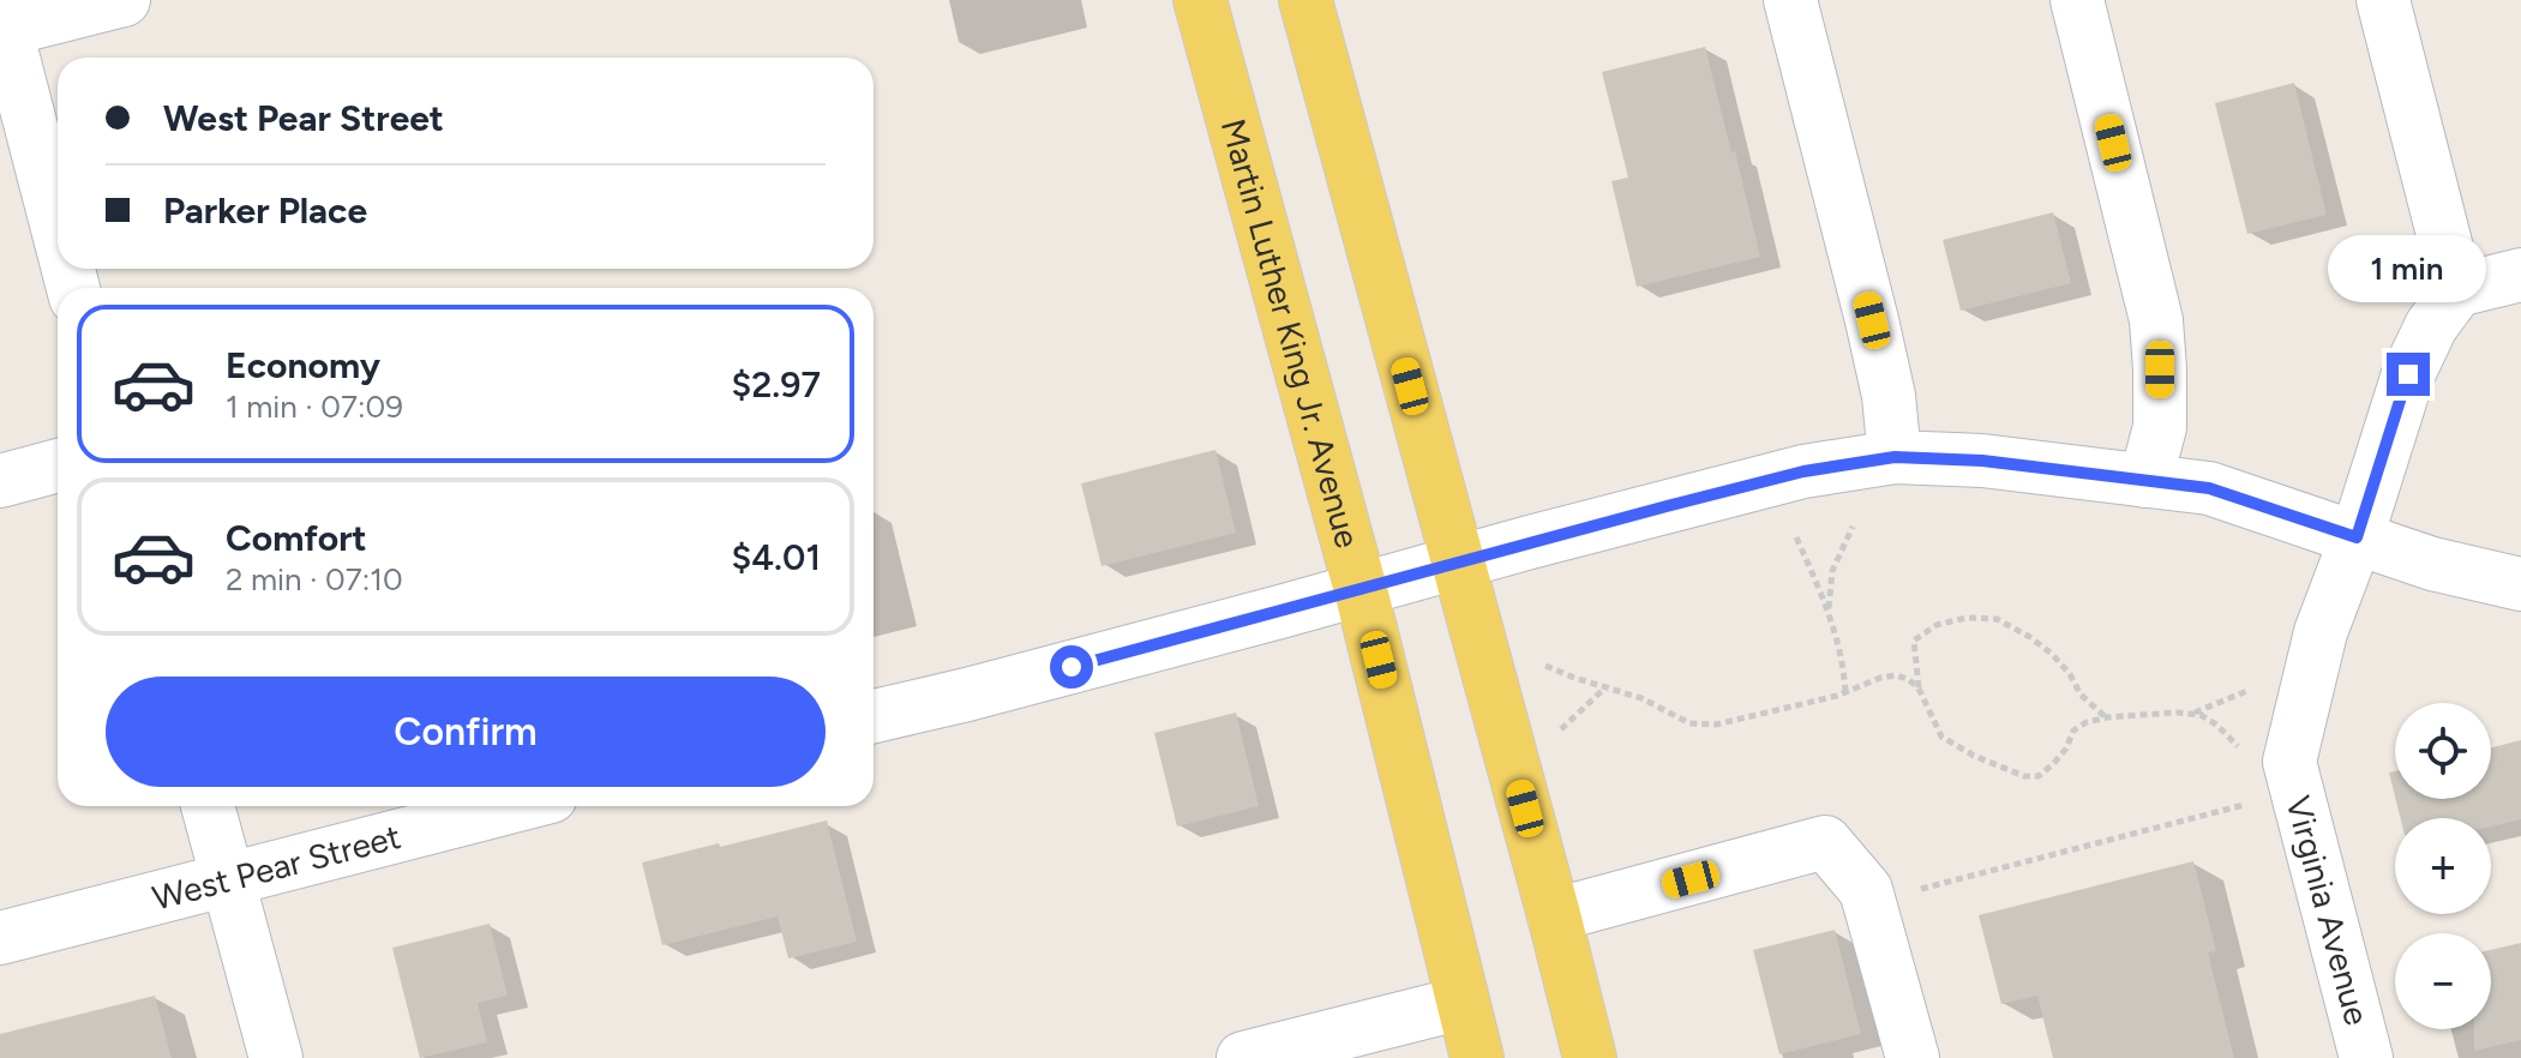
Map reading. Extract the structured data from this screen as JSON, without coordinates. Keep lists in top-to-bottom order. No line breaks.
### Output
{"streets":{"main road":["Martin Luther King Jr. Avenue"],"street":["West Pear Street","Virginia Avenue"]},"page":{"banner":["West Pear Street","Parker Place"],"bubble":"1 min","list":[{"name":"Economy","note":"1 min · 07:09","value":"$2.97"},{"name":"Comfort","note":"2 min · 07:10","value":"$4.01"}],"buttons":"Confirm","map_buttons":["+","−"]}}
